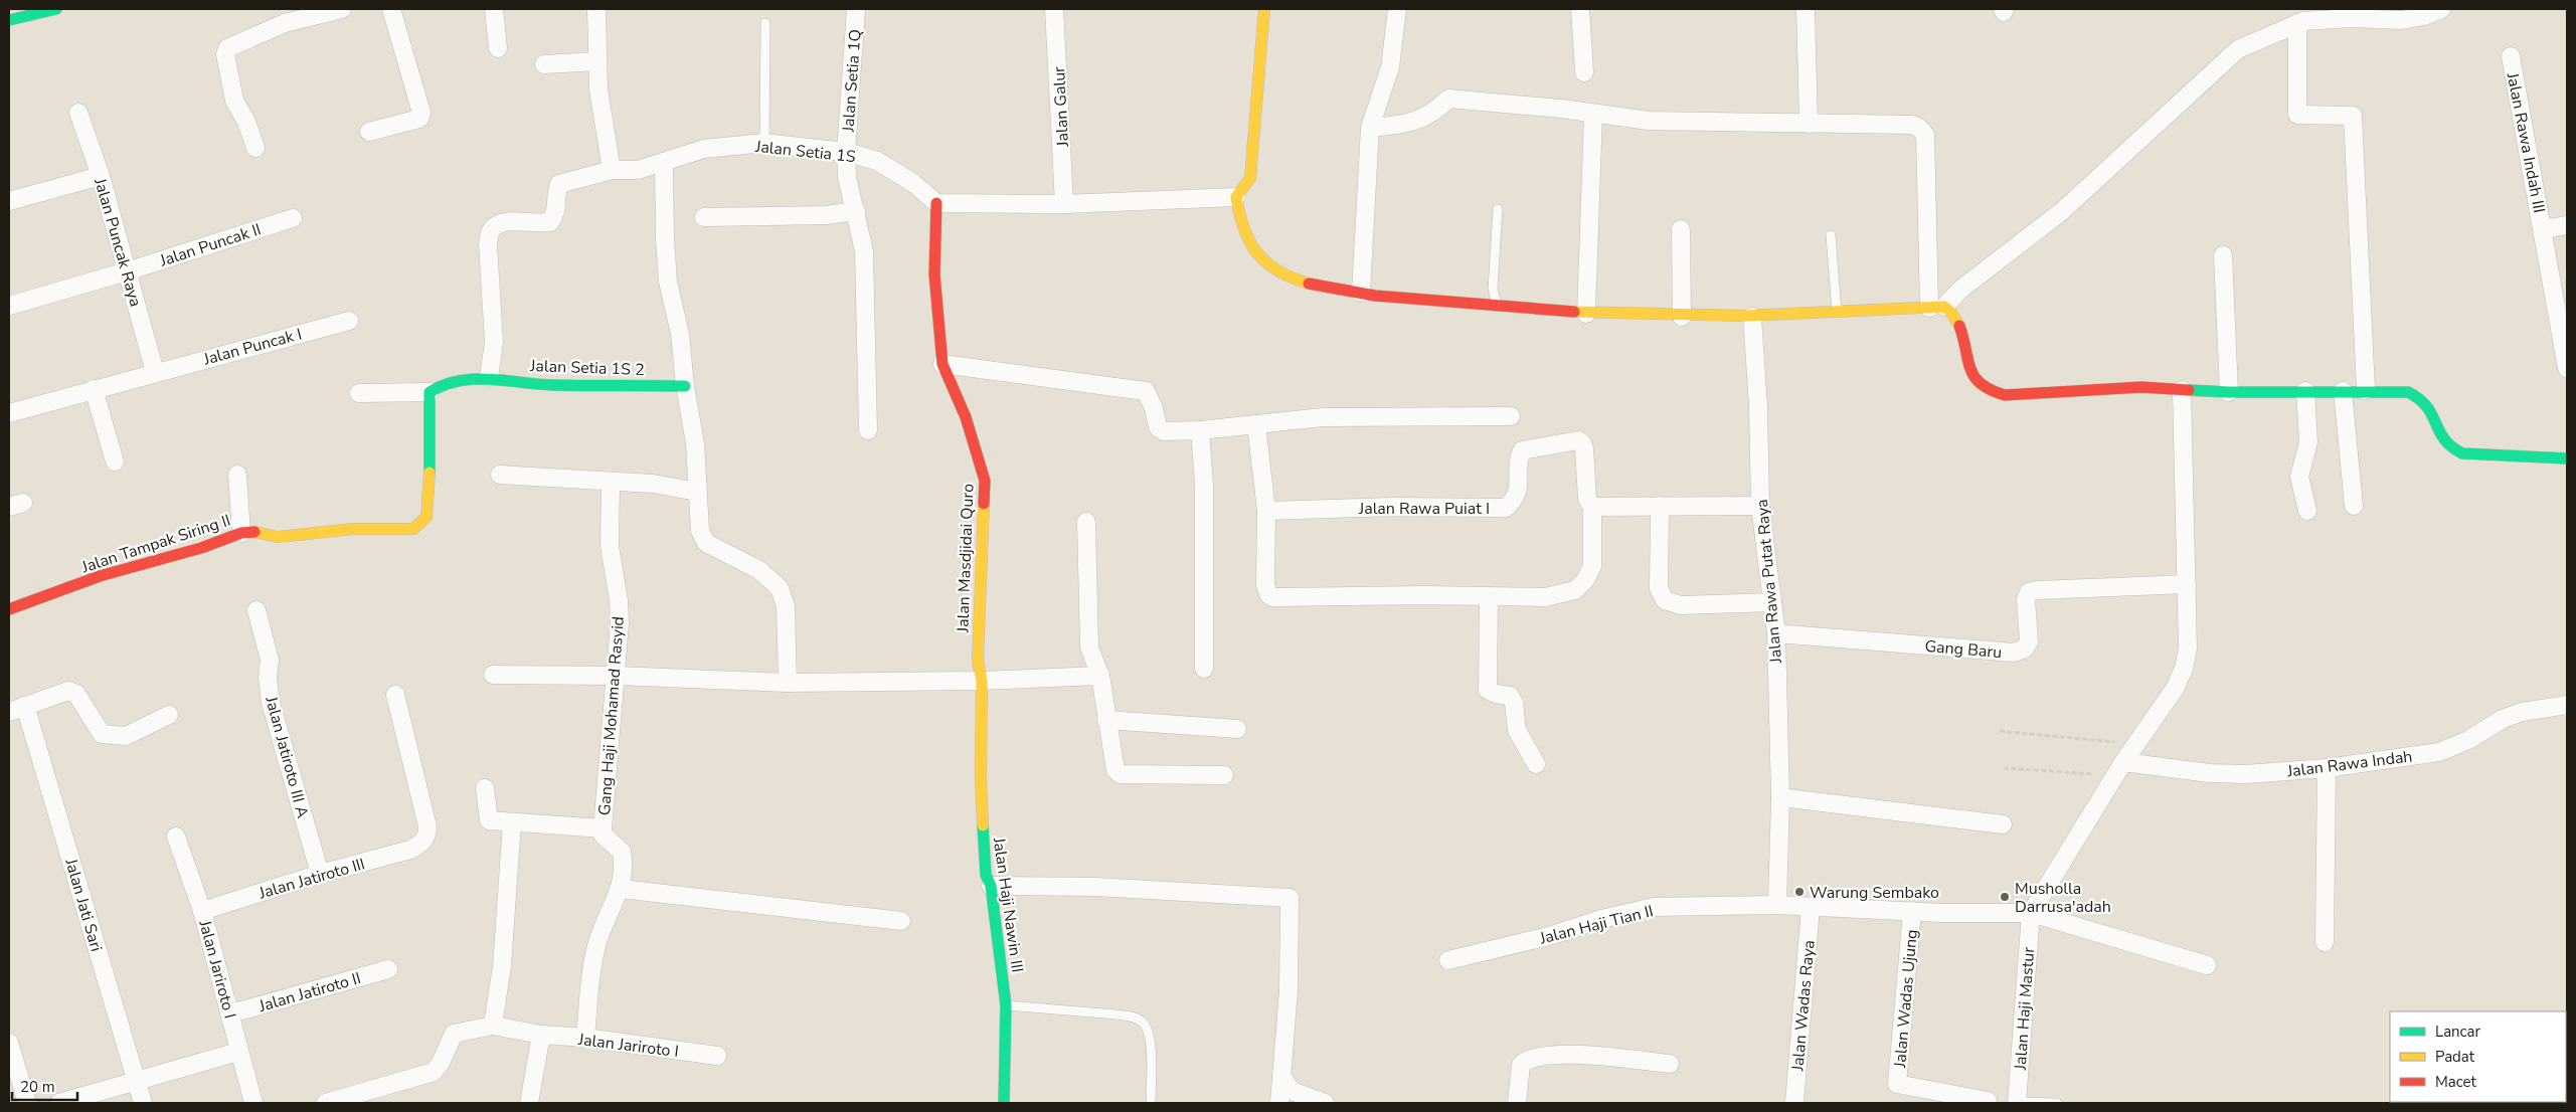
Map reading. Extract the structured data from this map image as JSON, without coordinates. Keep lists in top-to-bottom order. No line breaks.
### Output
{"streets":{"street":["Jalan Setia 1Q","Jalan Galur","Jalan Rawa Indah III","Jalan Setia 1S","Jalan Puncak Raya","Jalan Puncak II","Jalan Puncak I","Jalan Setia 1S 2","Jalan Rawa Puiat I","Jalan Tampak Siring II","Jalan Masdjidai Quro","Jalan Rawa Putat Raya","Gang Baru","Gang Haji Mohamad Rasyid","Jalan Jatiroto III A","Jalan Rawa Indah","Jalan Jatiroto III","Jalan Jati Sari","Jalan Haji Nawin III","Jalan Haji Tian II","Jalan Jariroto I","Jalan Jatiroto II","Jalan Wadas Ujung","Jalan Wadas Raya","Jalan Haji Mastur"]},"crossings":[["Jalan Setia 1Q","Jalan Setia 1S"],["Jalan Setia 1S","Jalan Setia 1S 2"],["Jalan Setia 1S","Jalan Masdjidai Quro"],["Jalan Puncak Raya","Jalan Puncak II"],["Jalan Puncak Raya","Jalan Puncak I"],["Jalan Masdjidai Quro","Jalan Haji Nawin III"],["Jalan Rawa Putat Raya","Gang Baru"],["Jalan Rawa Putat Raya","Jalan Haji Tian II"],["Jalan Jatiroto III A","Jalan Jatiroto III"],["Jalan Jatiroto III","Jalan Jariroto I"],["Jalan Haji Tian II","Jalan Wadas Ujung"],["Jalan Haji Tian II","Jalan Wadas Raya"],["Jalan Haji Tian II","Jalan Haji Mastur"],["Jalan Jariroto I","Jalan Jatiroto II"]],"places":["Warung Sembako","Musholla Darrusa'adah"],"legend":["Lancar","Padat","Macet"],"scale_bar":"20 m"}
